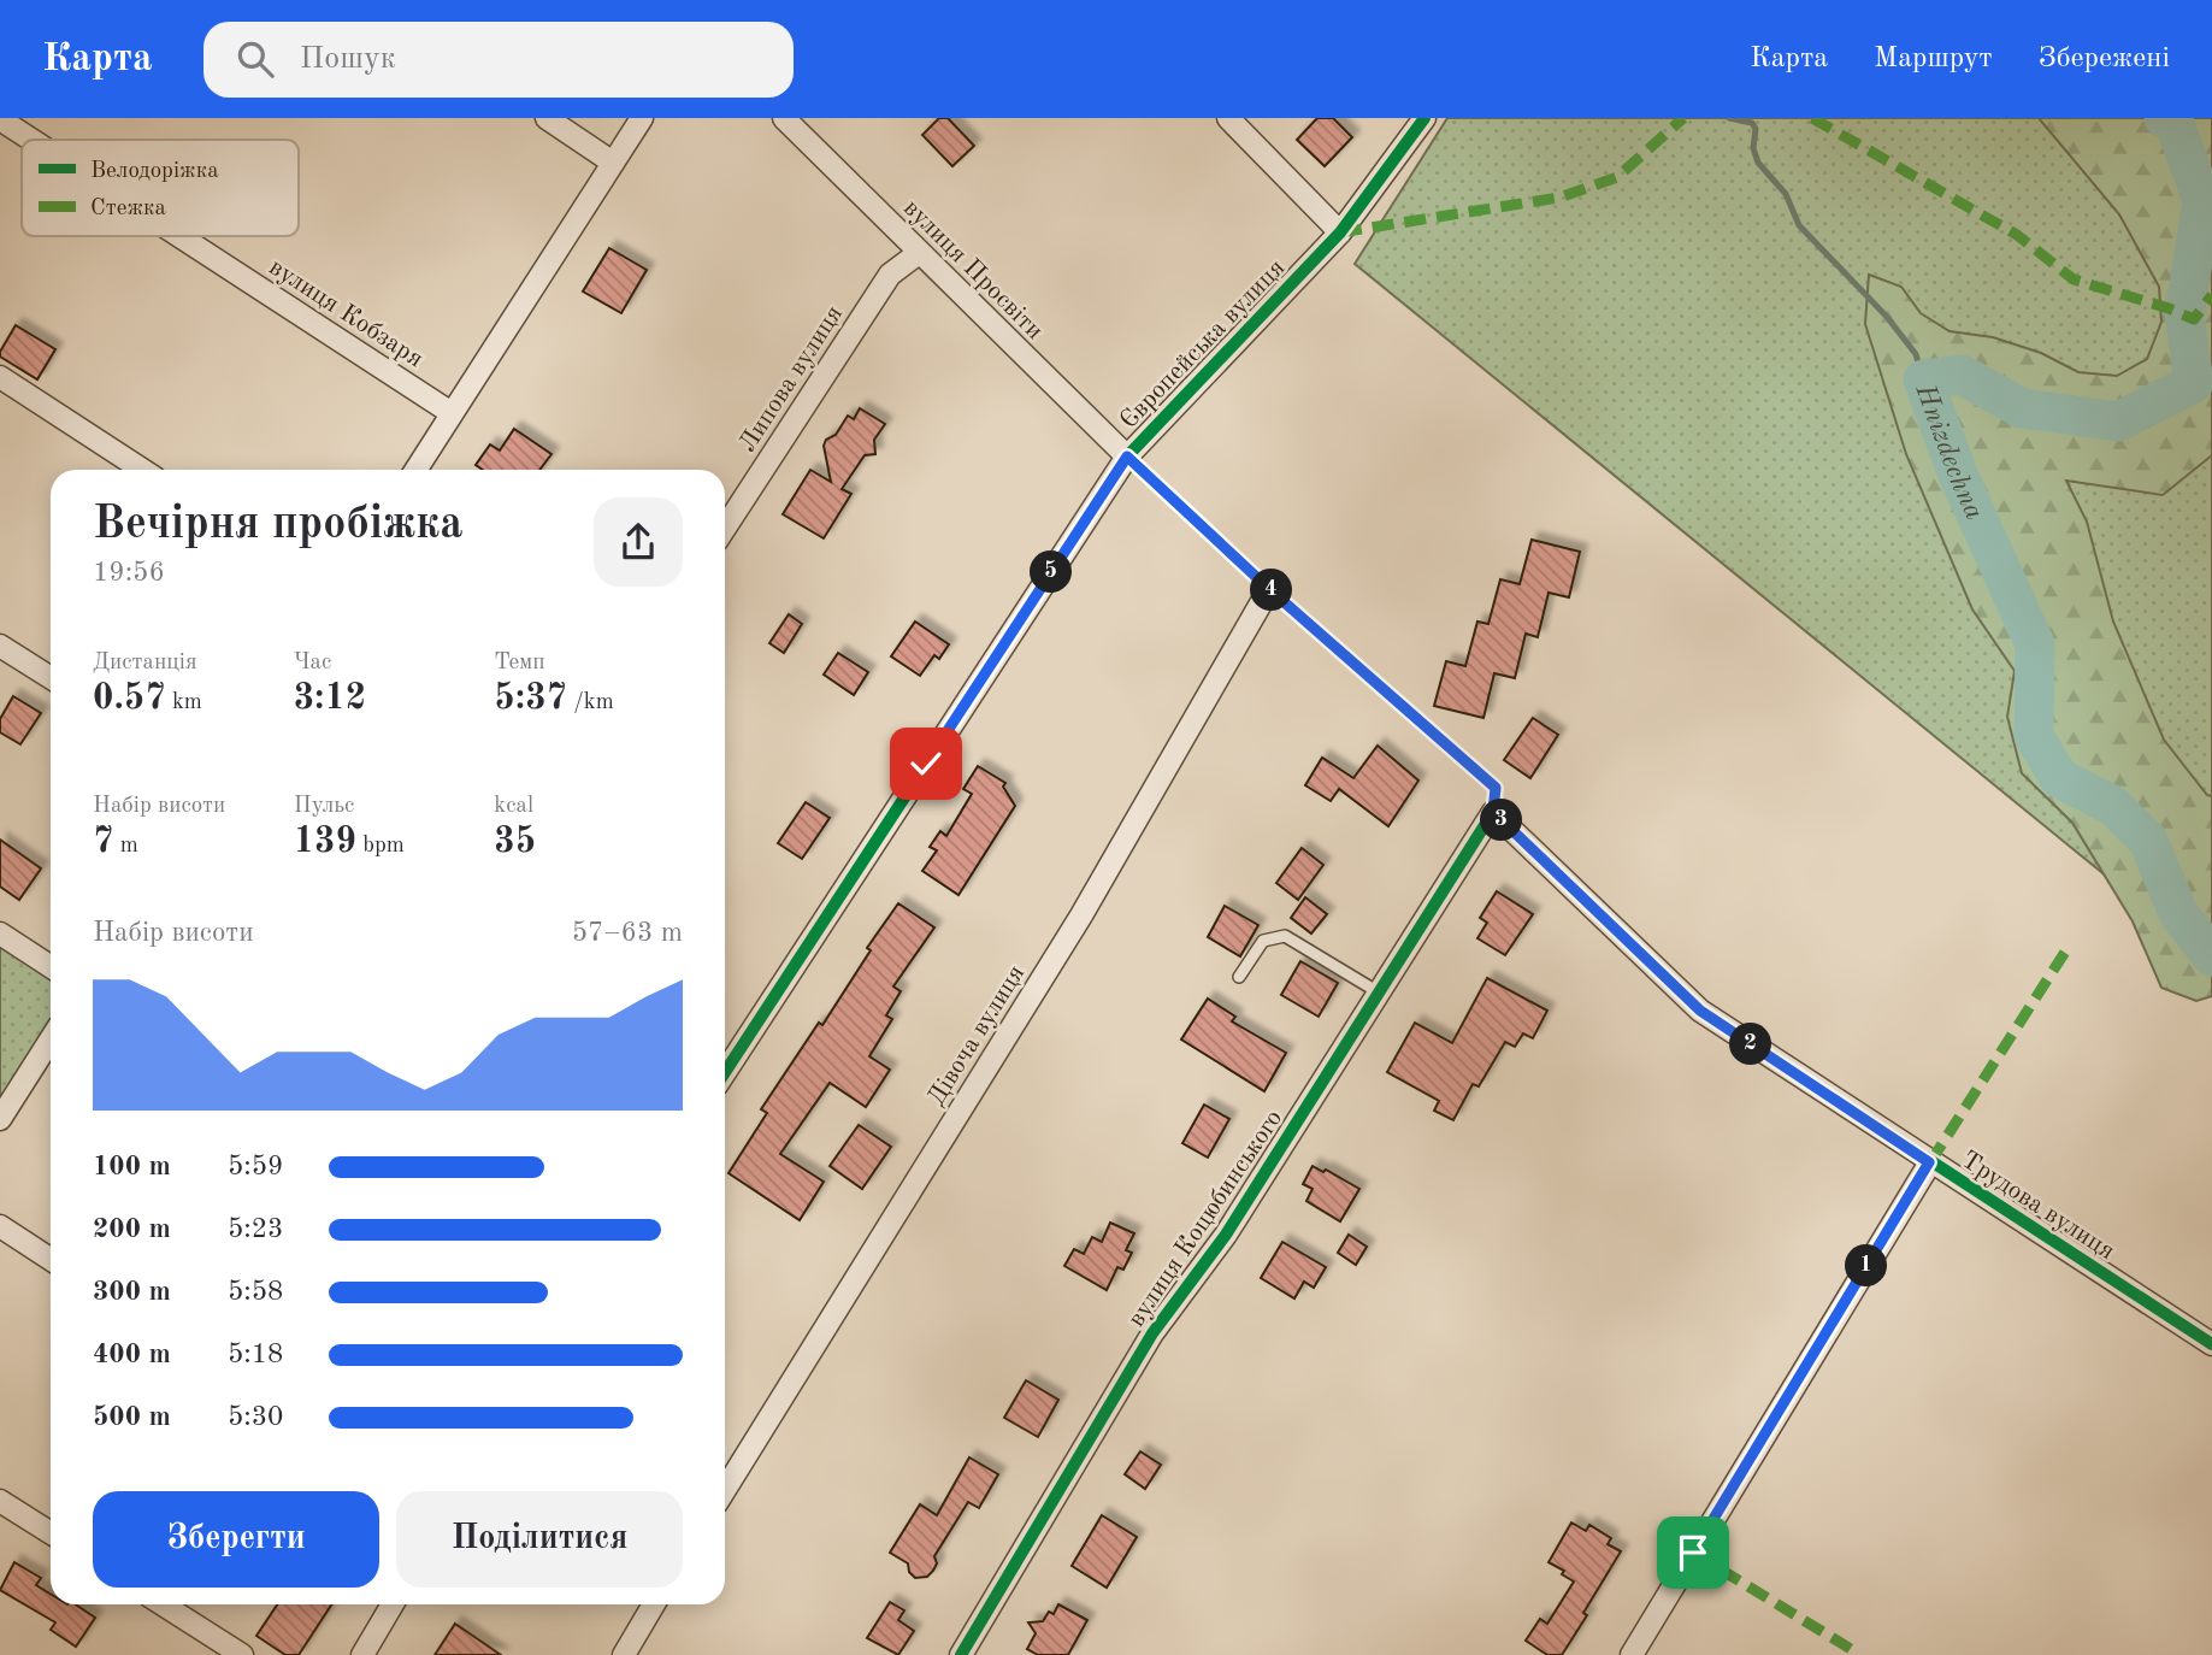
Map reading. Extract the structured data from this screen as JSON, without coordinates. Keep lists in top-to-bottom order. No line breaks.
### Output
{"streets":{"street":["вулиця Просвіти","вулиця Кобзаря","Європейська вулиця","Липова вулиця","Дівоча вулиця","Трудова вулиця","вулиця Коцюбинського"]},"crossings":[["вулиця Просвіти","Європейська вулиця"],["вулиця Просвіти","Липова вулиця"],["Трудова вулиця","вулиця Коцюбинського"]],"water":["Hnizdechna"],"legend":["Велодоріжка","Стежка"],"page":{"header":"Карта","search":"Пошук","nav":["Карта","Маршрут","Збережені"],"heading":["Вечірня пробіжка","19:56"],"pins":["5","4","3","2","1"],"stats":[["Дистанція","0.57 km"],["Час","3:12"],["Темп","5:37 /km"],["Набір висоти","7 m"],["Пульс","139 bpm"],["kcal","35"]],"chart":["Набір висоти","57–63 m"],"list":[{"name":"100 m","note":"5:59"},{"name":"200 m","note":"5:23"},{"name":"300 m","note":"5:58"},{"name":"400 m","note":"5:18"},{"name":"500 m","note":"5:30"}],"buttons":["Зберегти","Поділитися"]}}
